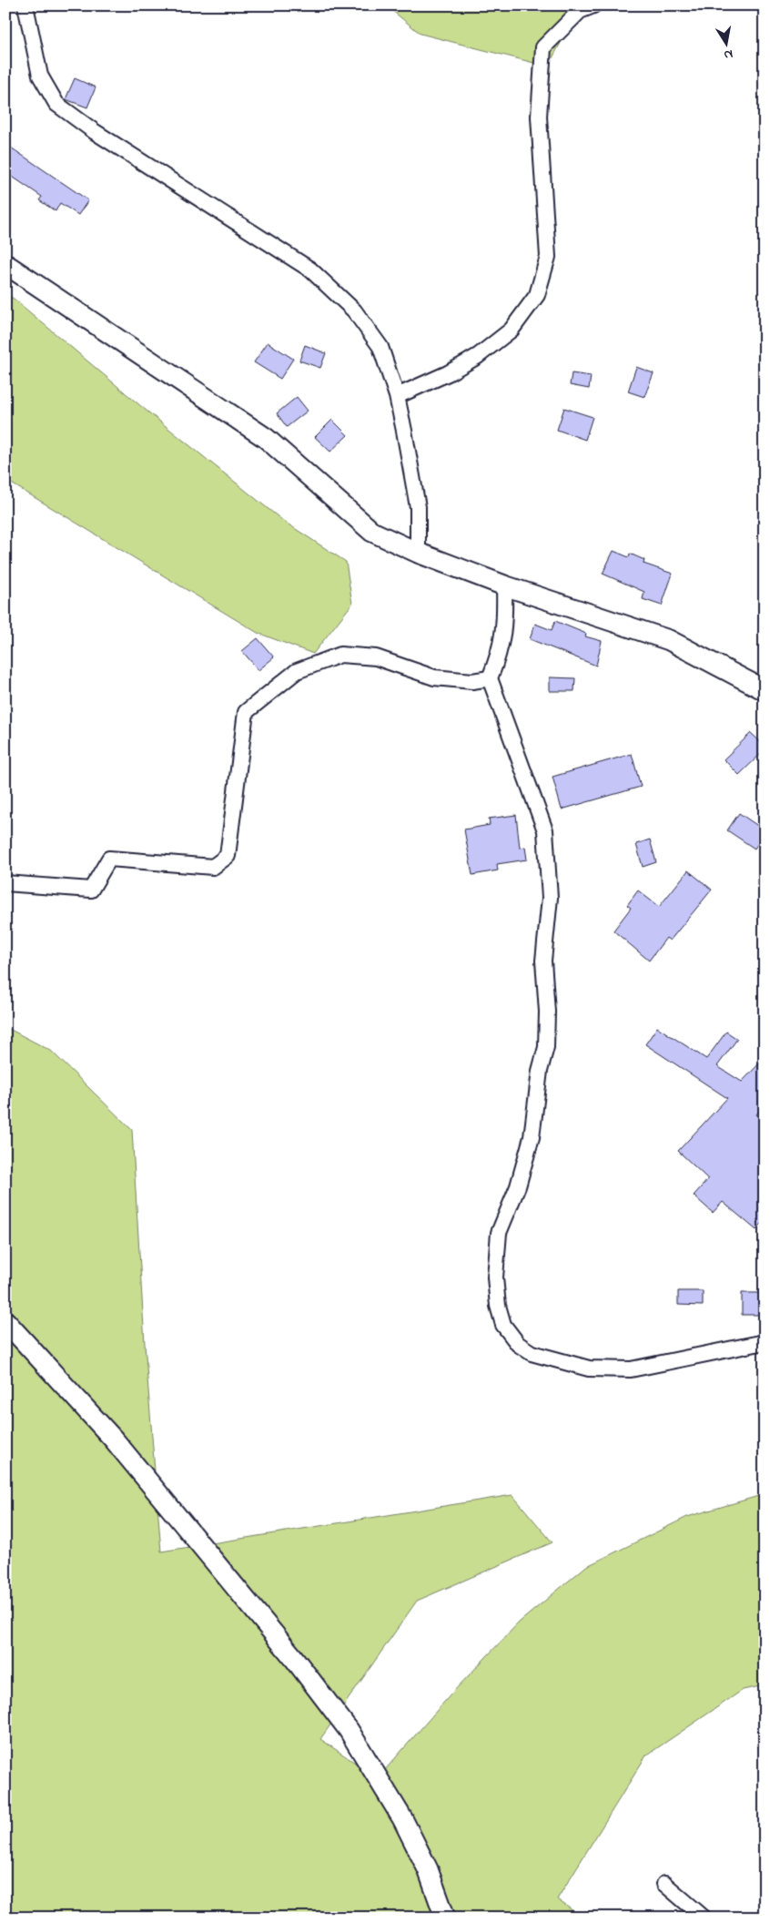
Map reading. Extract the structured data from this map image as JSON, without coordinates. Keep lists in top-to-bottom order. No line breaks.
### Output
{"north":"bottom"}
